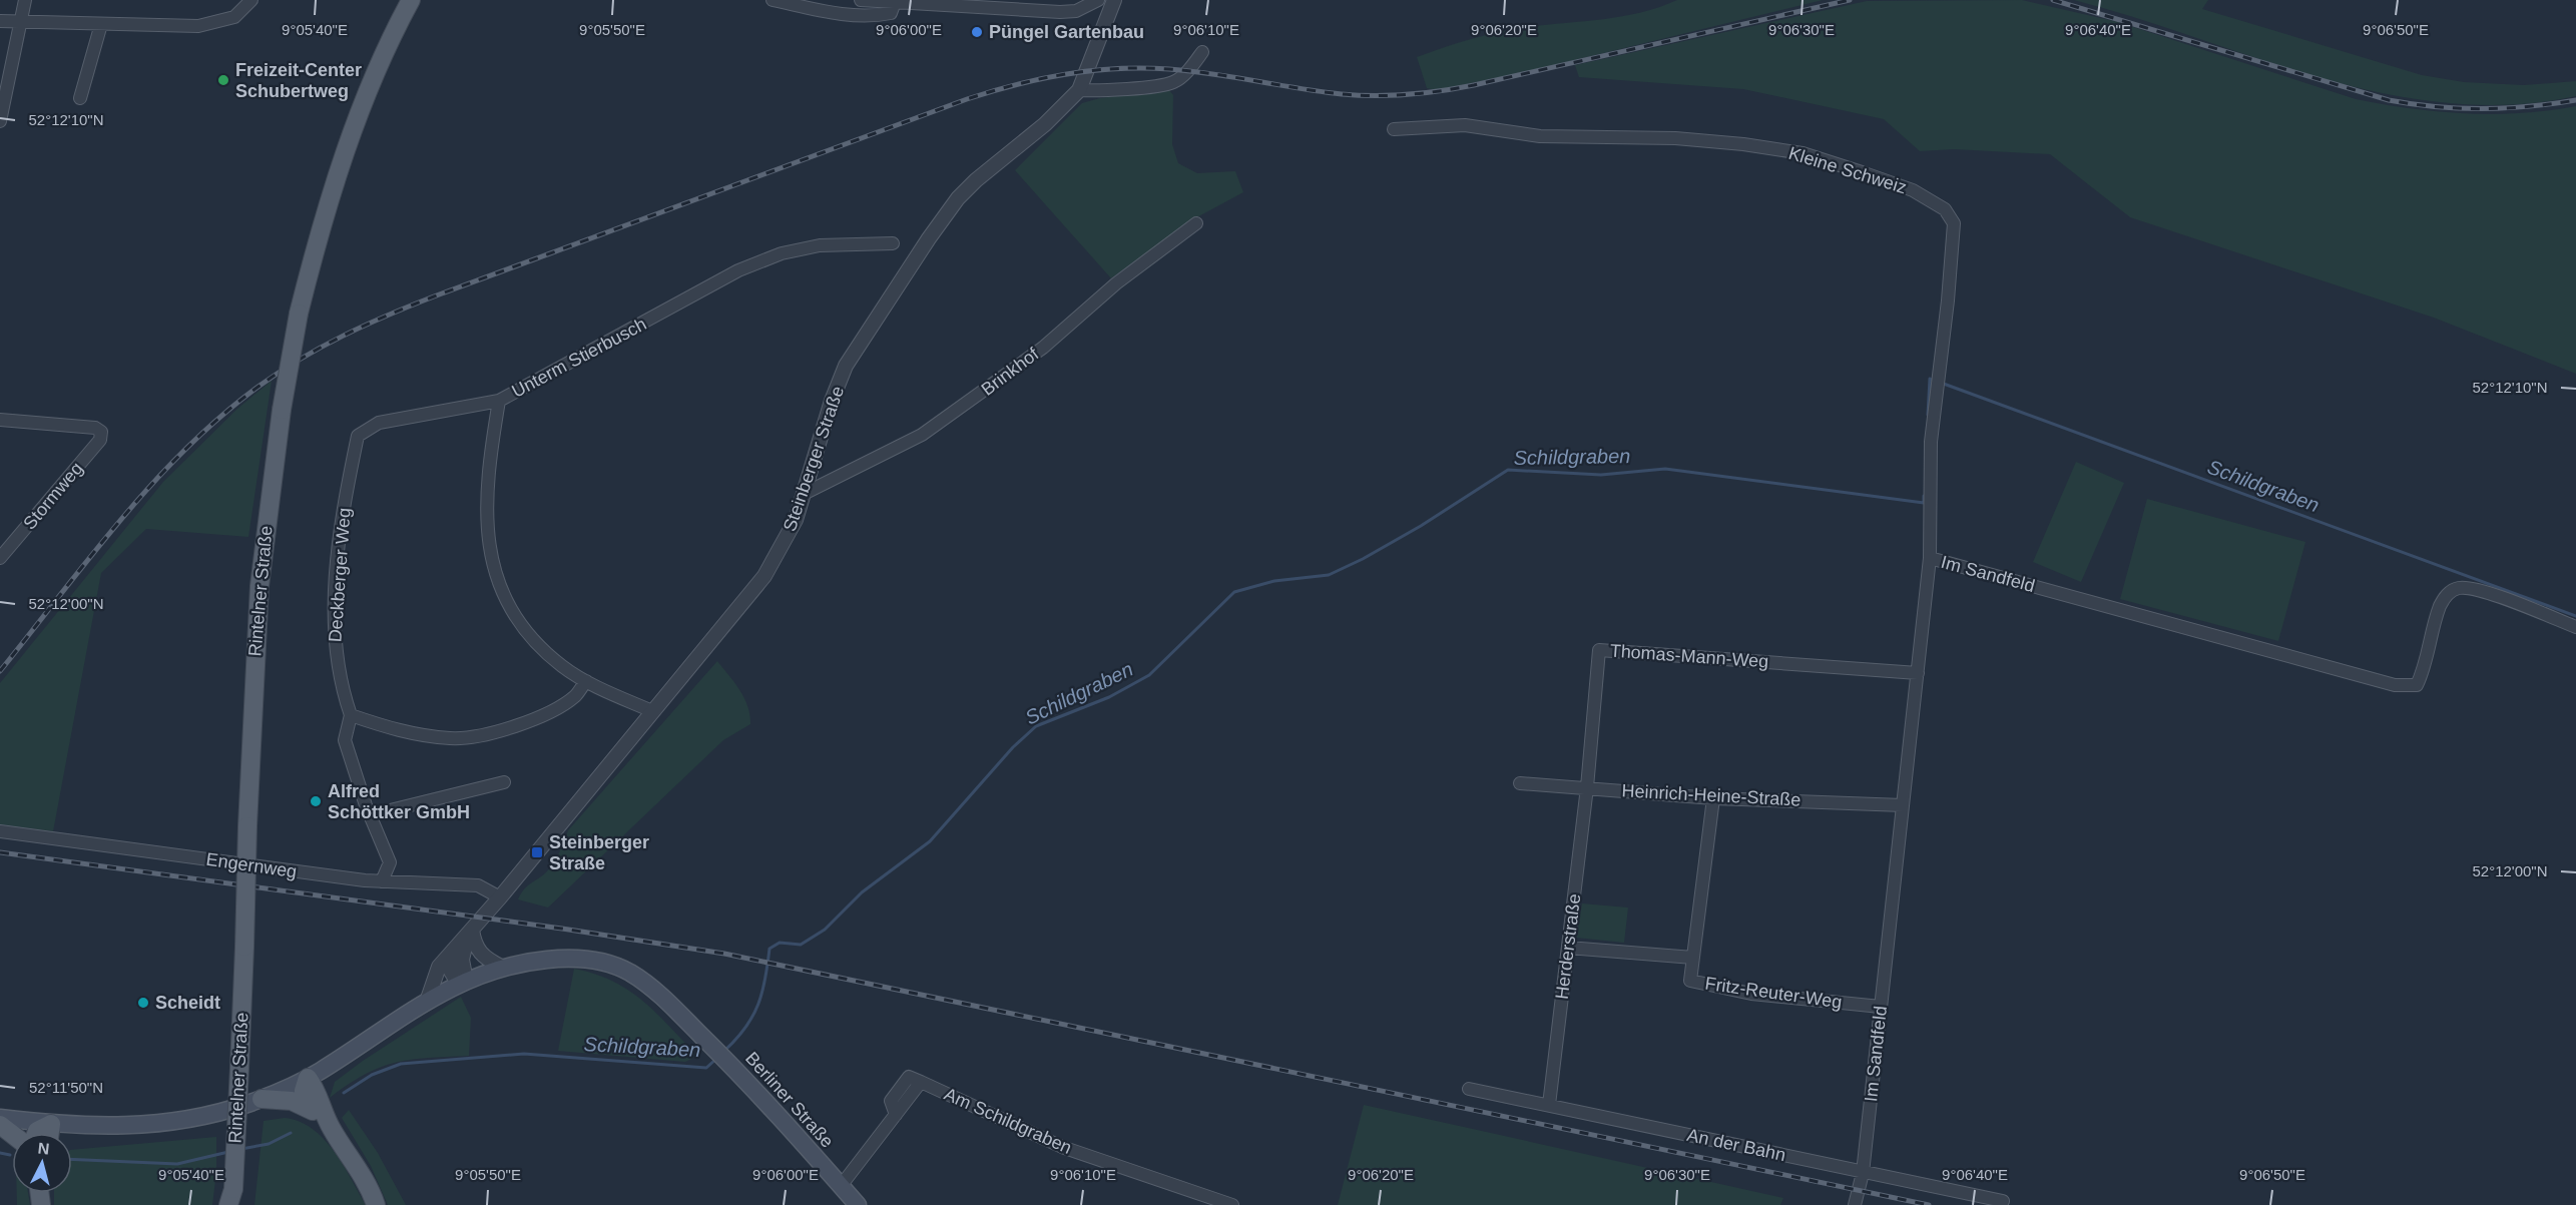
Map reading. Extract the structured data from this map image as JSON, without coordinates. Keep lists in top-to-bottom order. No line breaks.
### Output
{"streets":{"main road":["Rintelner Straße","Berliner Straße"],"street":["Kleine Schweiz","Unterm Stierbusch","Brinkhof","Steinberger Straße","Stormweg","Im Sandfeld","Deckberger Weg","Thomas-Mann-Weg","Heinrich-Heine-Straße","Engernweg","Herderstraße","Fritz-Reuter-Weg","Am Schildgraben","An der Bahn"]},"crossings":[["Kleine Schweiz","Im Sandfeld"],["Unterm Stierbusch","Steinberger Straße"],["Unterm Stierbusch","Deckberger Weg"],["Brinkhof","Steinberger Straße"],["Steinberger Straße","Engernweg"],["Steinberger Straße","Berliner Straße"],["Im Sandfeld","Thomas-Mann-Weg"],["Im Sandfeld","Heinrich-Heine-Straße"],["Im Sandfeld","Fritz-Reuter-Weg"],["Im Sandfeld","An der Bahn"],["Thomas-Mann-Weg","Heinrich-Heine-Straße"],["Thomas-Mann-Weg","Herderstraße"],["Heinrich-Heine-Straße","Herderstraße"],["Heinrich-Heine-Straße","Fritz-Reuter-Weg"],["Herderstraße","Fritz-Reuter-Weg"],["Herderstraße","An der Bahn"],["Berliner Straße","Am Schildgraben"]],"water":["Schildgraben"],"places":{"other":["Püngel Gartenbau","Freizeit-Center Schubertweg","Alfred Schöttker GmbH","Scheidt"],"transit":["Steinberger Straße"]},"north":"top","coordinates":["9°05'40\"E","9°05'50\"E","9°06'00\"E","9°06'10\"E","9°06'20\"E","9°06'30\"E","9°06'40\"E","9°06'50\"E","52°12'10\"N","52°12'00\"N","52°11'50\"N"]}
